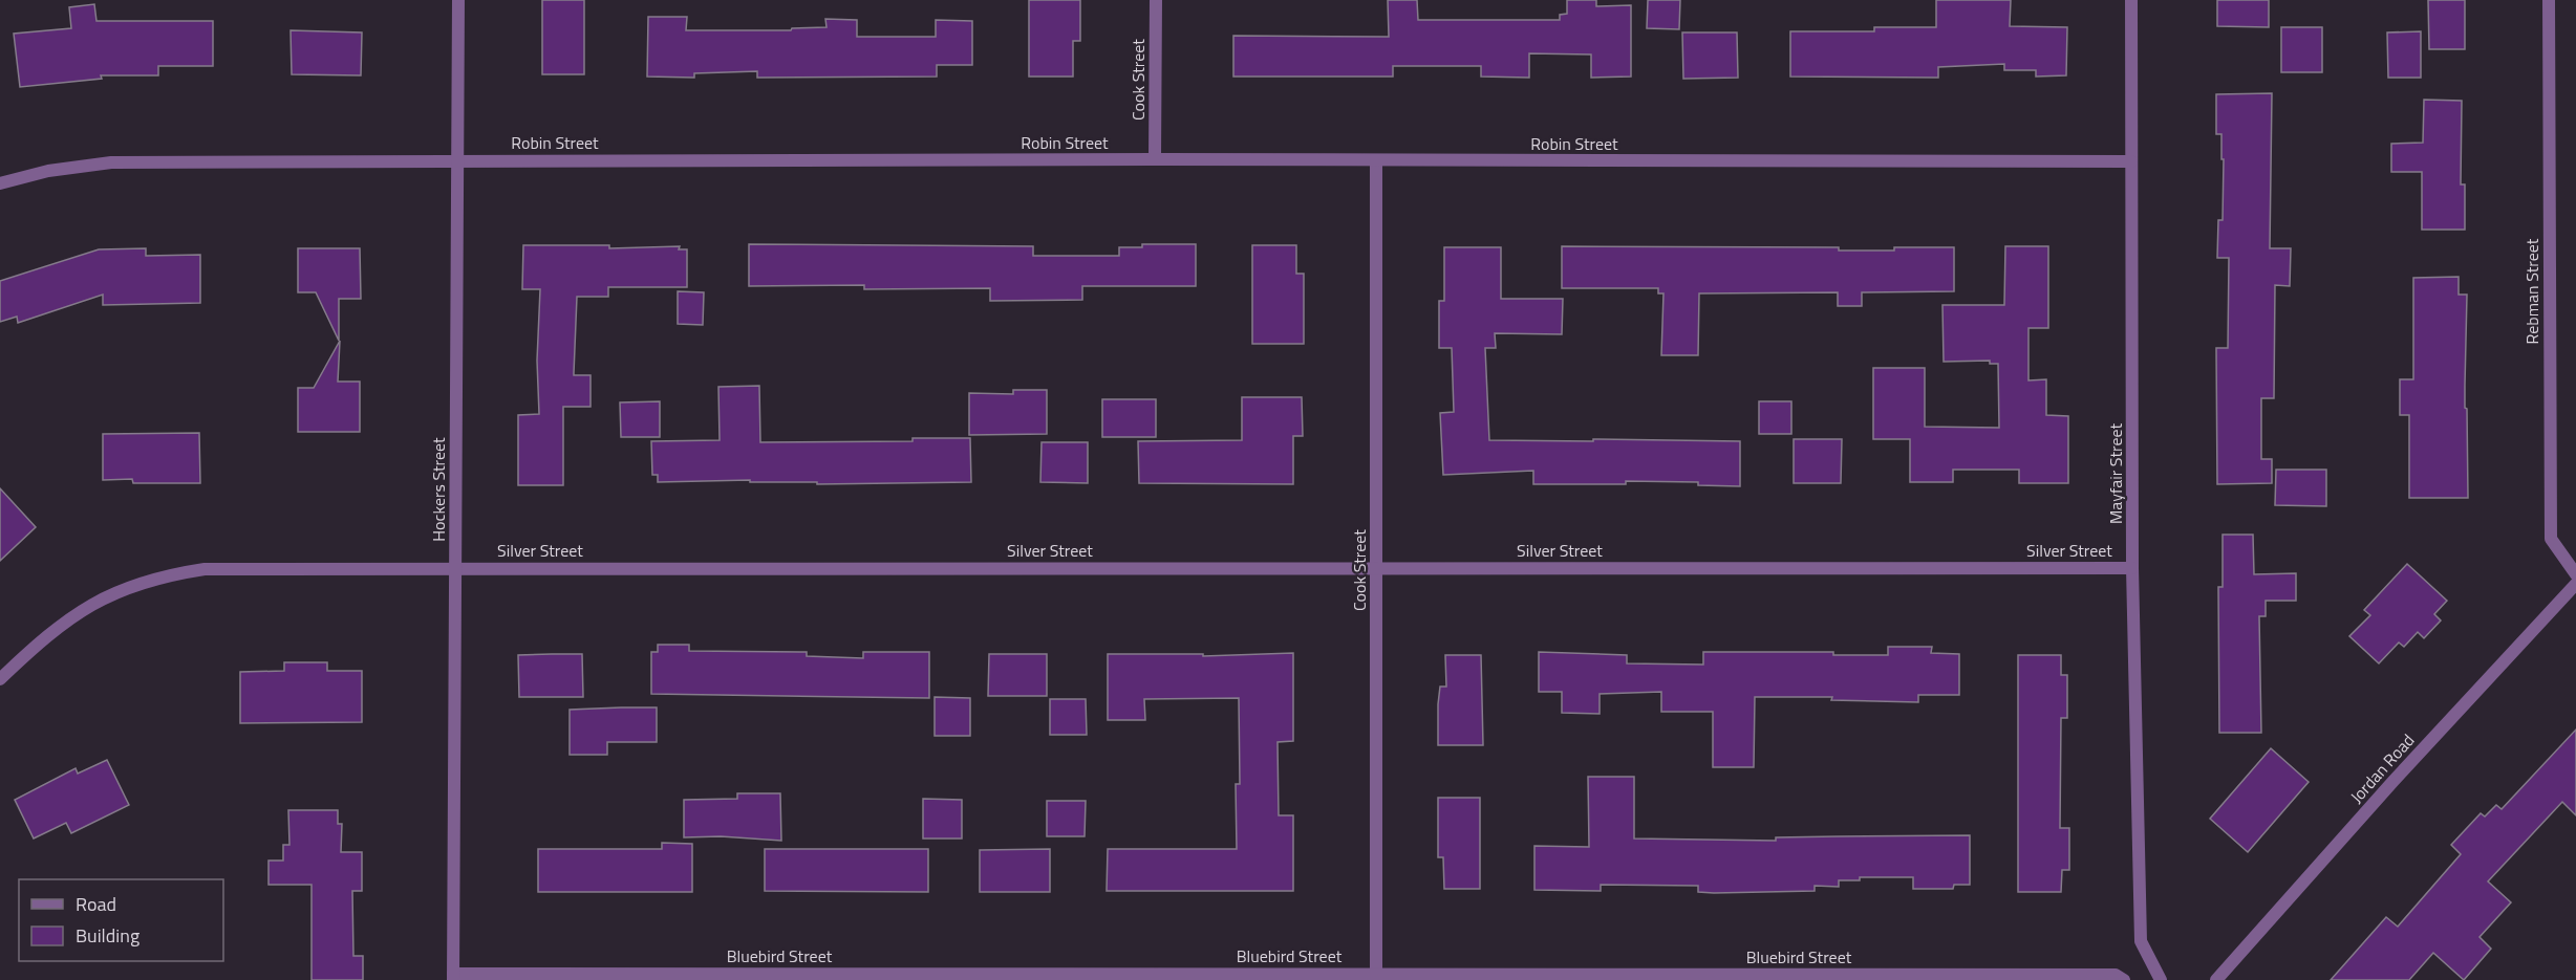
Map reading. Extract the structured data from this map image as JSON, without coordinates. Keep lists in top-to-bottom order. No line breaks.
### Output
{"streets":{"street":["Cook Street","Robin Street","Rebman Street","Mayfair Street","Hockers Street","Silver Street","Jordan Road","Bluebird Street"]},"crossings":[["Cook Street","Robin Street"],["Cook Street","Silver Street"],["Cook Street","Bluebird Street"],["Robin Street","Mayfair Street"],["Robin Street","Hockers Street"],["Mayfair Street","Silver Street"],["Hockers Street","Silver Street"],["Hockers Street","Bluebird Street"]],"legend":["Road","Building"]}
